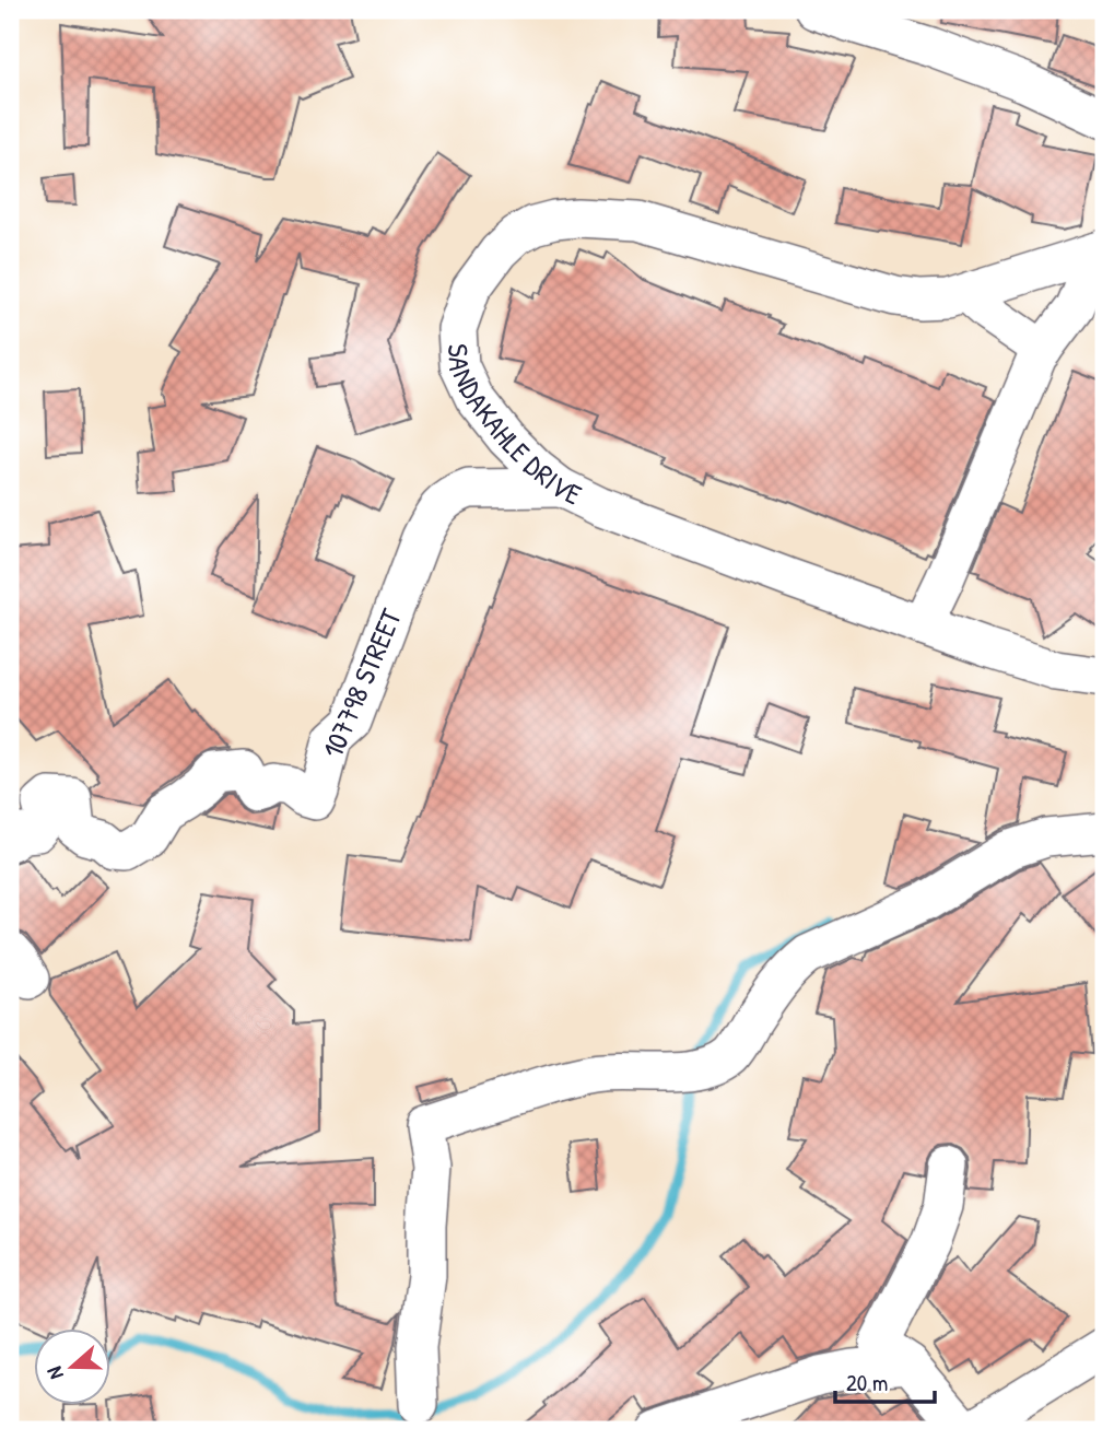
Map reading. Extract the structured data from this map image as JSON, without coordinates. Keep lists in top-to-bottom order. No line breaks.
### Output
{"streets":{"street":["SANDAKAHLE DRIVE","107798 STREET"]},"crossings":[["SANDAKAHLE DRIVE","107798 STREET"]],"scale_bar":"20 m","north":"left"}
